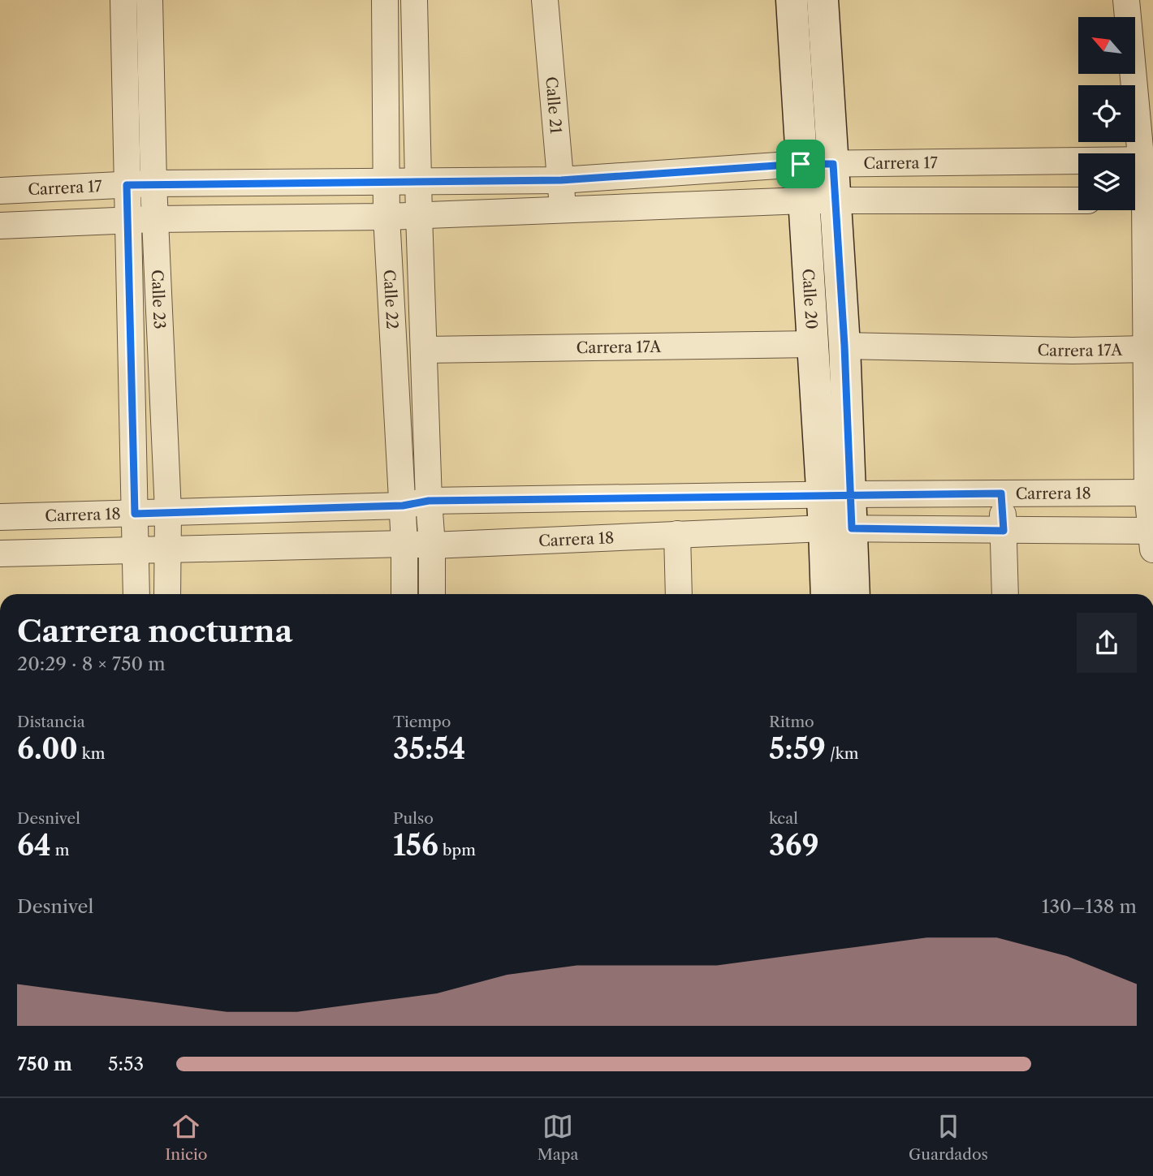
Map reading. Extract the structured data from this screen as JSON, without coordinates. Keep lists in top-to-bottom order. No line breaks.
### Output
{"streets":{"street":["Calle 21","Carrera 17","Calle 23","Calle 22","Calle 20","Carrera 17A","Carrera 18"]},"crossings":[["Calle 21","Carrera 17"],["Carrera 17","Calle 23"],["Carrera 17","Calle 22"],["Carrera 17","Calle 20"],["Calle 23","Carrera 18"],["Calle 22","Carrera 17A"],["Calle 22","Carrera 18"],["Calle 20","Carrera 17A"],["Calle 20","Carrera 18"]],"north":"top left","page":{"heading":["Carrera nocturna","20:29 · 8 × 750 m"],"stats":[["Distancia","6.00 km"],["Tiempo","35:54"],["Ritmo","5:59 /km"],["Desnivel","64 m"],["Pulso","156 bpm"],["kcal","369"]],"chart":["Desnivel","130–138 m"],"list":[{"name":"750 m","note":"5:53"}],"tabs":["Inicio","Mapa","Guardados"]}}
